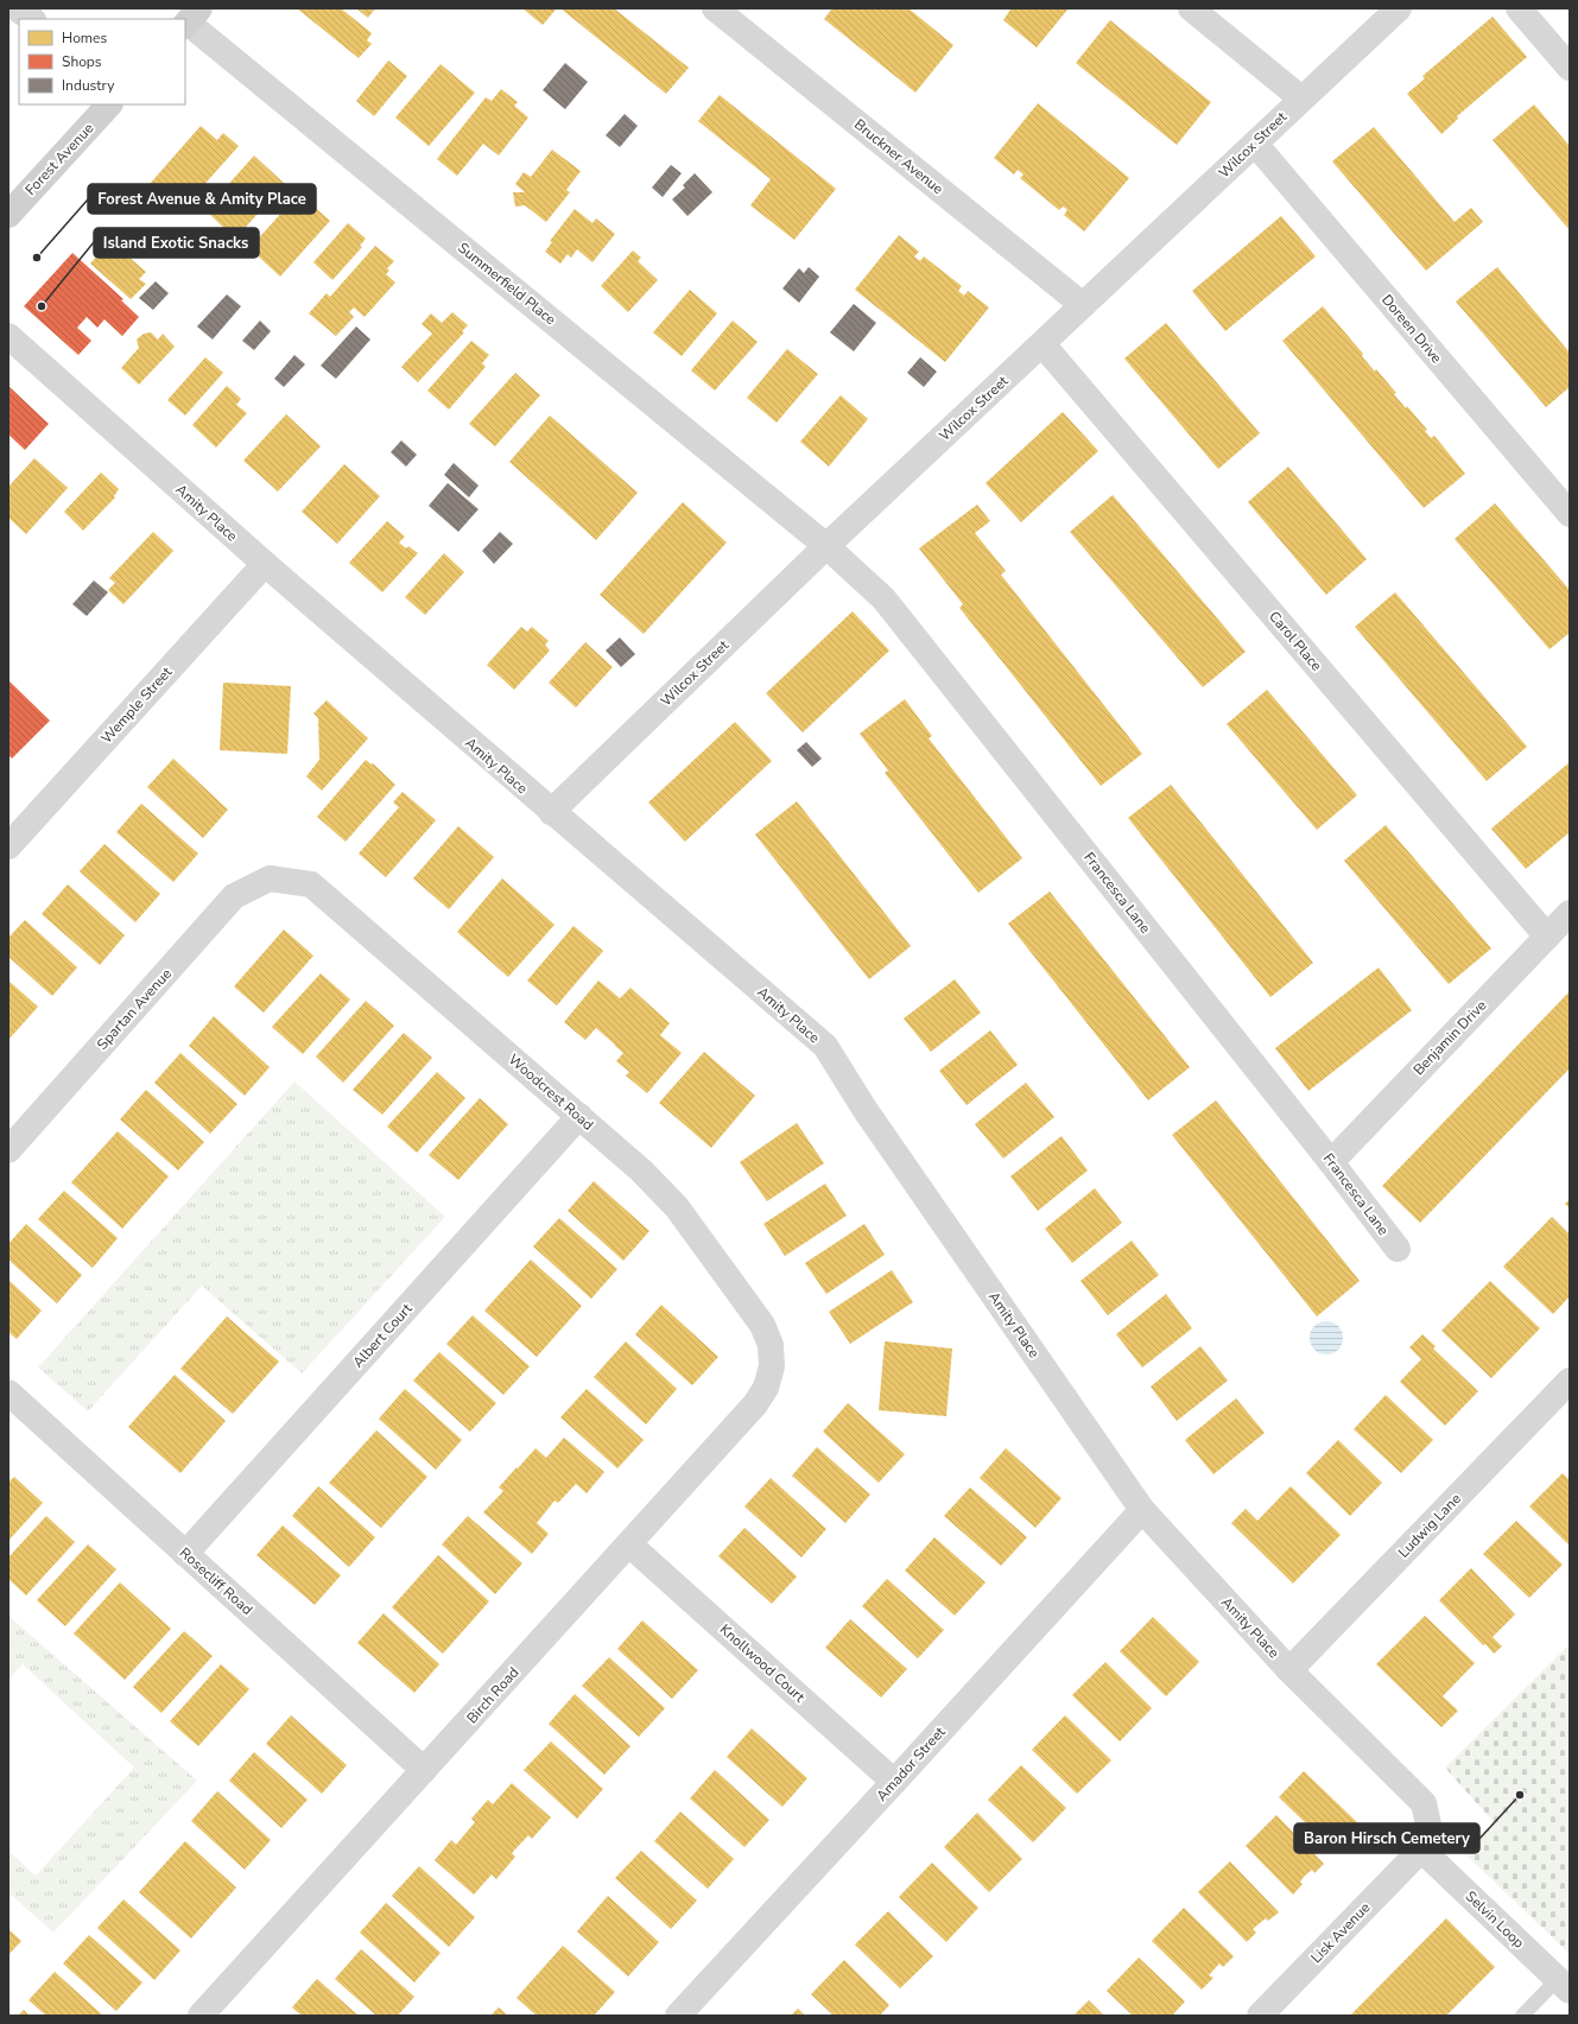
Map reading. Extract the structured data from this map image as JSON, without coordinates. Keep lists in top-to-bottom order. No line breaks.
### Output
{"streets":{"main road":["Forest Avenue"],"street":["Wilcox Street","Bruckner Avenue","Summerfield Place","Doreen Drive","Amity Place","Carol Place","Wemple Street","Francesca Lane","Spartan Avenue","Benjamin Drive","Woodcrest Road","Albert Court","Ludwig Lane","Rosecliff Road","Knollwood Court","Birch Road","Amador Street","Selvin Loop","Lisk Avenue"]},"crossings":[["Wilcox Street","Bruckner Avenue"],["Wilcox Street","Summerfield Place"],["Wilcox Street","Doreen Drive"],["Wilcox Street","Amity Place"],["Wilcox Street","Carol Place"],["Wilcox Street","Francesca Lane"],["Summerfield Place","Francesca Lane"],["Amity Place","Wemple Street"],["Amity Place","Ludwig Lane"],["Amity Place","Amador Street"],["Amity Place","Selvin Loop"],["Amity Place","Lisk Avenue"],["Carol Place","Benjamin Drive"],["Francesca Lane","Benjamin Drive"],["Spartan Avenue","Woodcrest Road"],["Woodcrest Road","Albert Court"],["Woodcrest Road","Birch Road"],["Albert Court","Rosecliff Road"],["Rosecliff Road","Birch Road"],["Knollwood Court","Birch Road"],["Knollwood Court","Amador Street"],["Selvin Loop","Lisk Avenue"]],"places":["Forest Avenue & Amity Place","Island Exotic Snacks","Baron Hirsch Cemetery"],"legend":["Homes","Shops","Industry"]}
